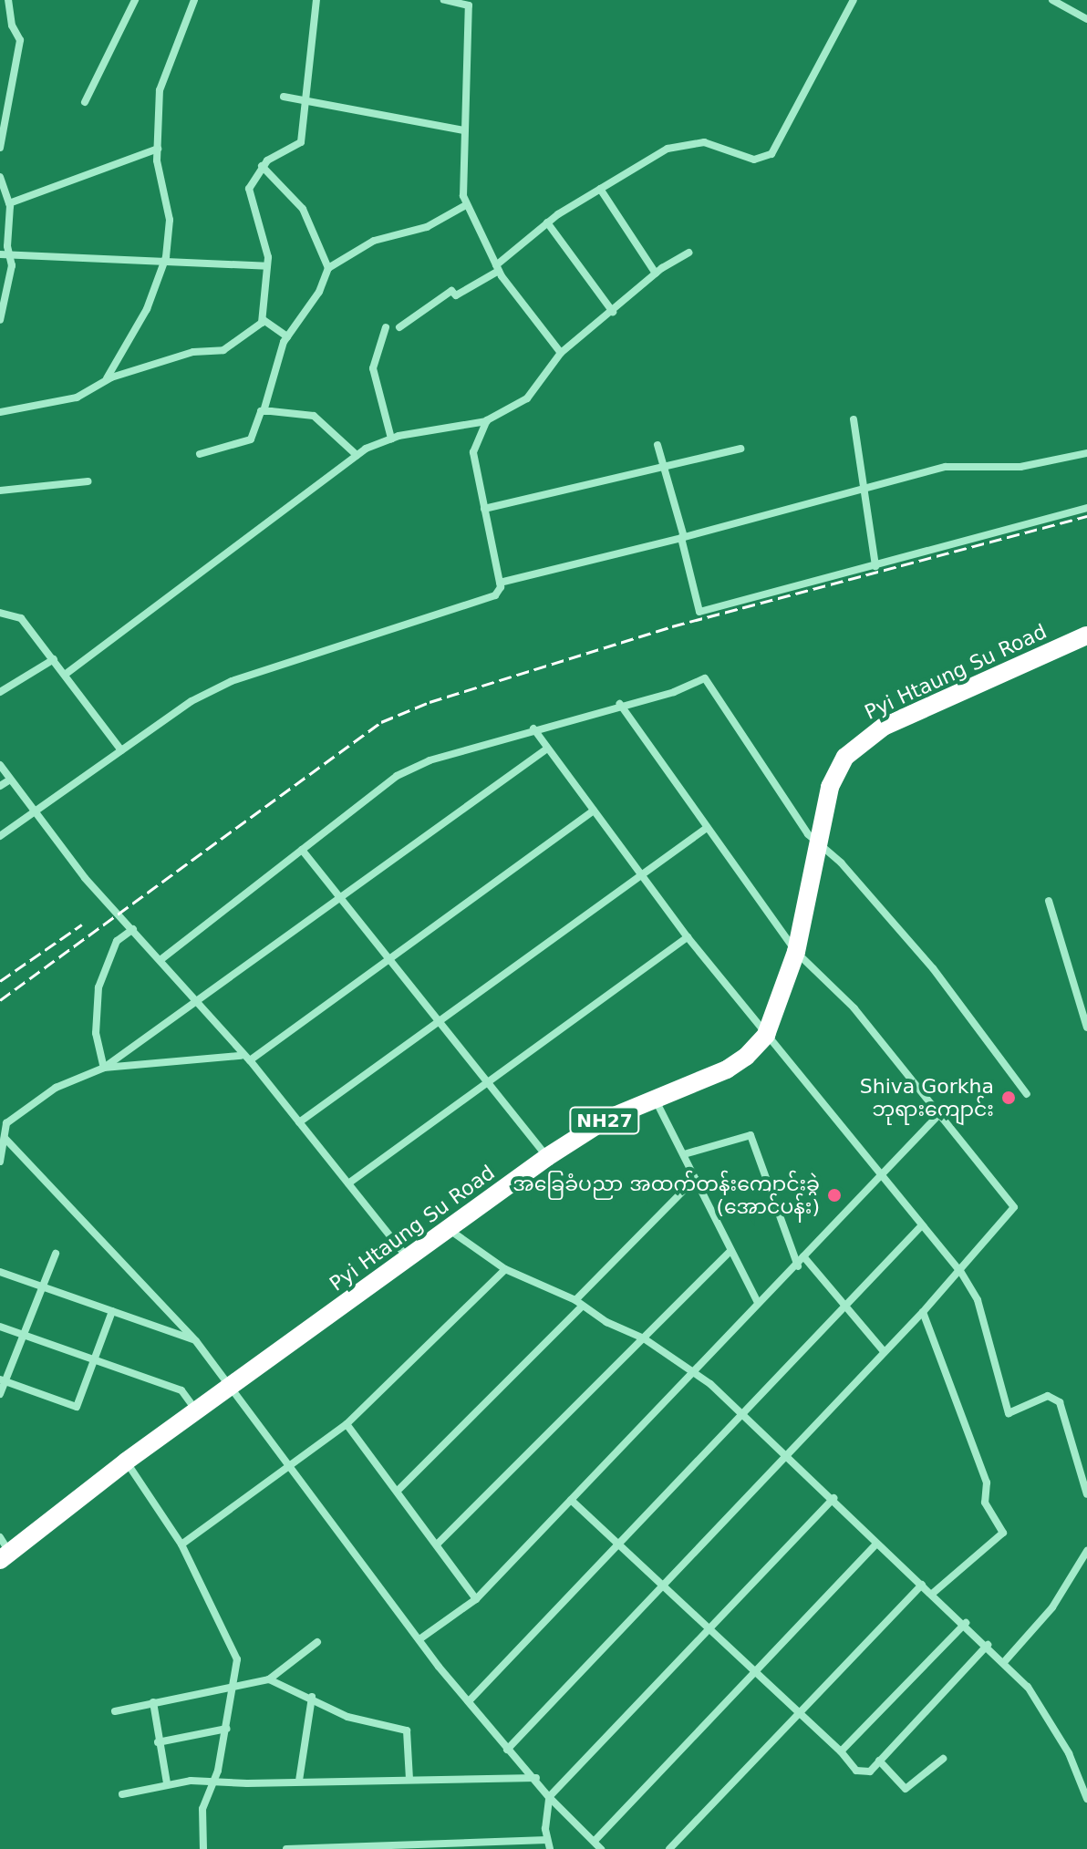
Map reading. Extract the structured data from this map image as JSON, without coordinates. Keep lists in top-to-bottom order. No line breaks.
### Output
{"streets":{"highway":["Pyi Htaung Su Road","NH27"]},"places":["Shiva Gorkha ဘုရားကျောင်း","အခြေခံပညာ အထက်တန်းကျောင်းခွဲ (အောင်ပန်း)"]}
